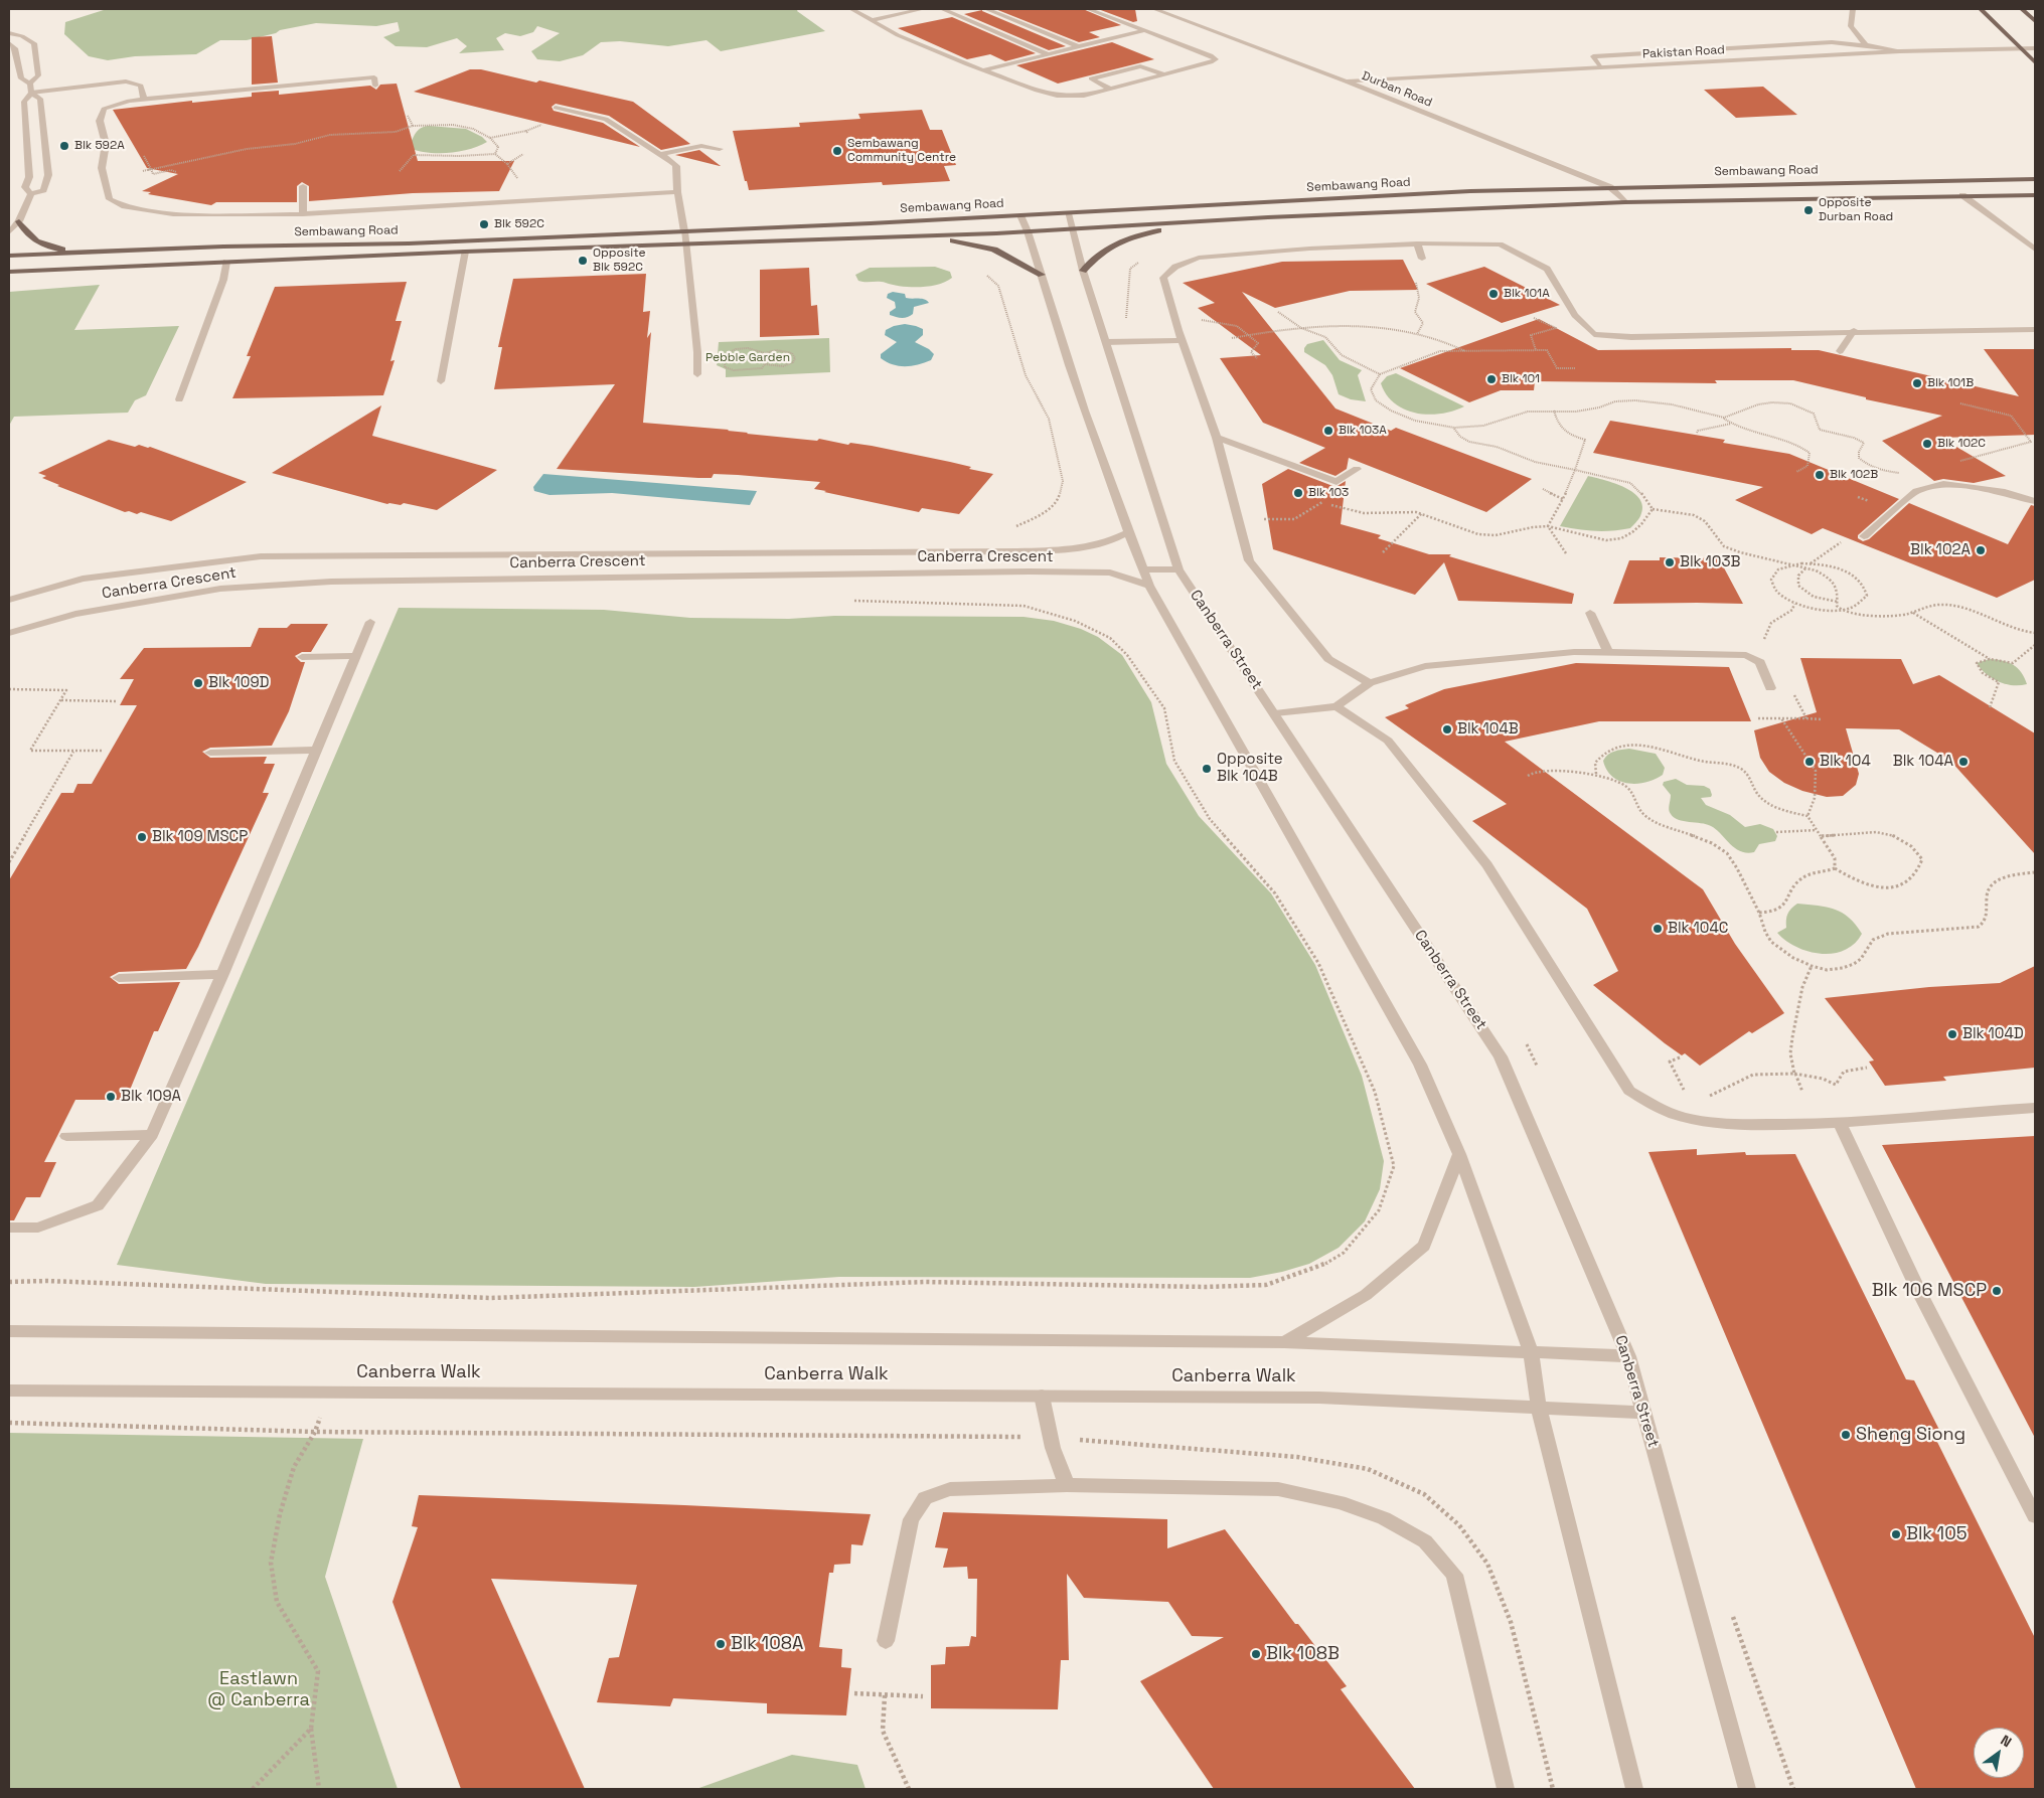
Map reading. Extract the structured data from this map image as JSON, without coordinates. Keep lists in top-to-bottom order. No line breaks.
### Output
{"streets":{"main road":["Sembawang Road"],"street":["Pakistan Road","Durban Road","Canberra Crescent","Canberra Street","Canberra Walk"]},"crossings":[["Pakistan Road","Durban Road"],["Durban Road","Sembawang Road"],["Sembawang Road","Canberra Street"],["Canberra Street","Canberra Walk"]],"parks":["Pebble Garden","Eastlawn @ Canberra"],"places":["Blk 592A","Sembawang Community Centre","Opposite Durban Road","Blk 592C","Opposite Blk 592C","Blk 101A","Blk 101","Blk 101B","Blk 103A","Blk 102C","Blk 102B","Blk 103","Blk 102A","Blk 103B","Blk 109D","Blk 104B","Blk 104","Blk 104A","Opposite Blk 104B","Blk 109 MSCP","Blk 104C","Blk 104D","Blk 109A","Blk 106 MSCP","Sheng Siong","Blk 105","Blk 108A","Blk 108B"],"north":"top right"}
